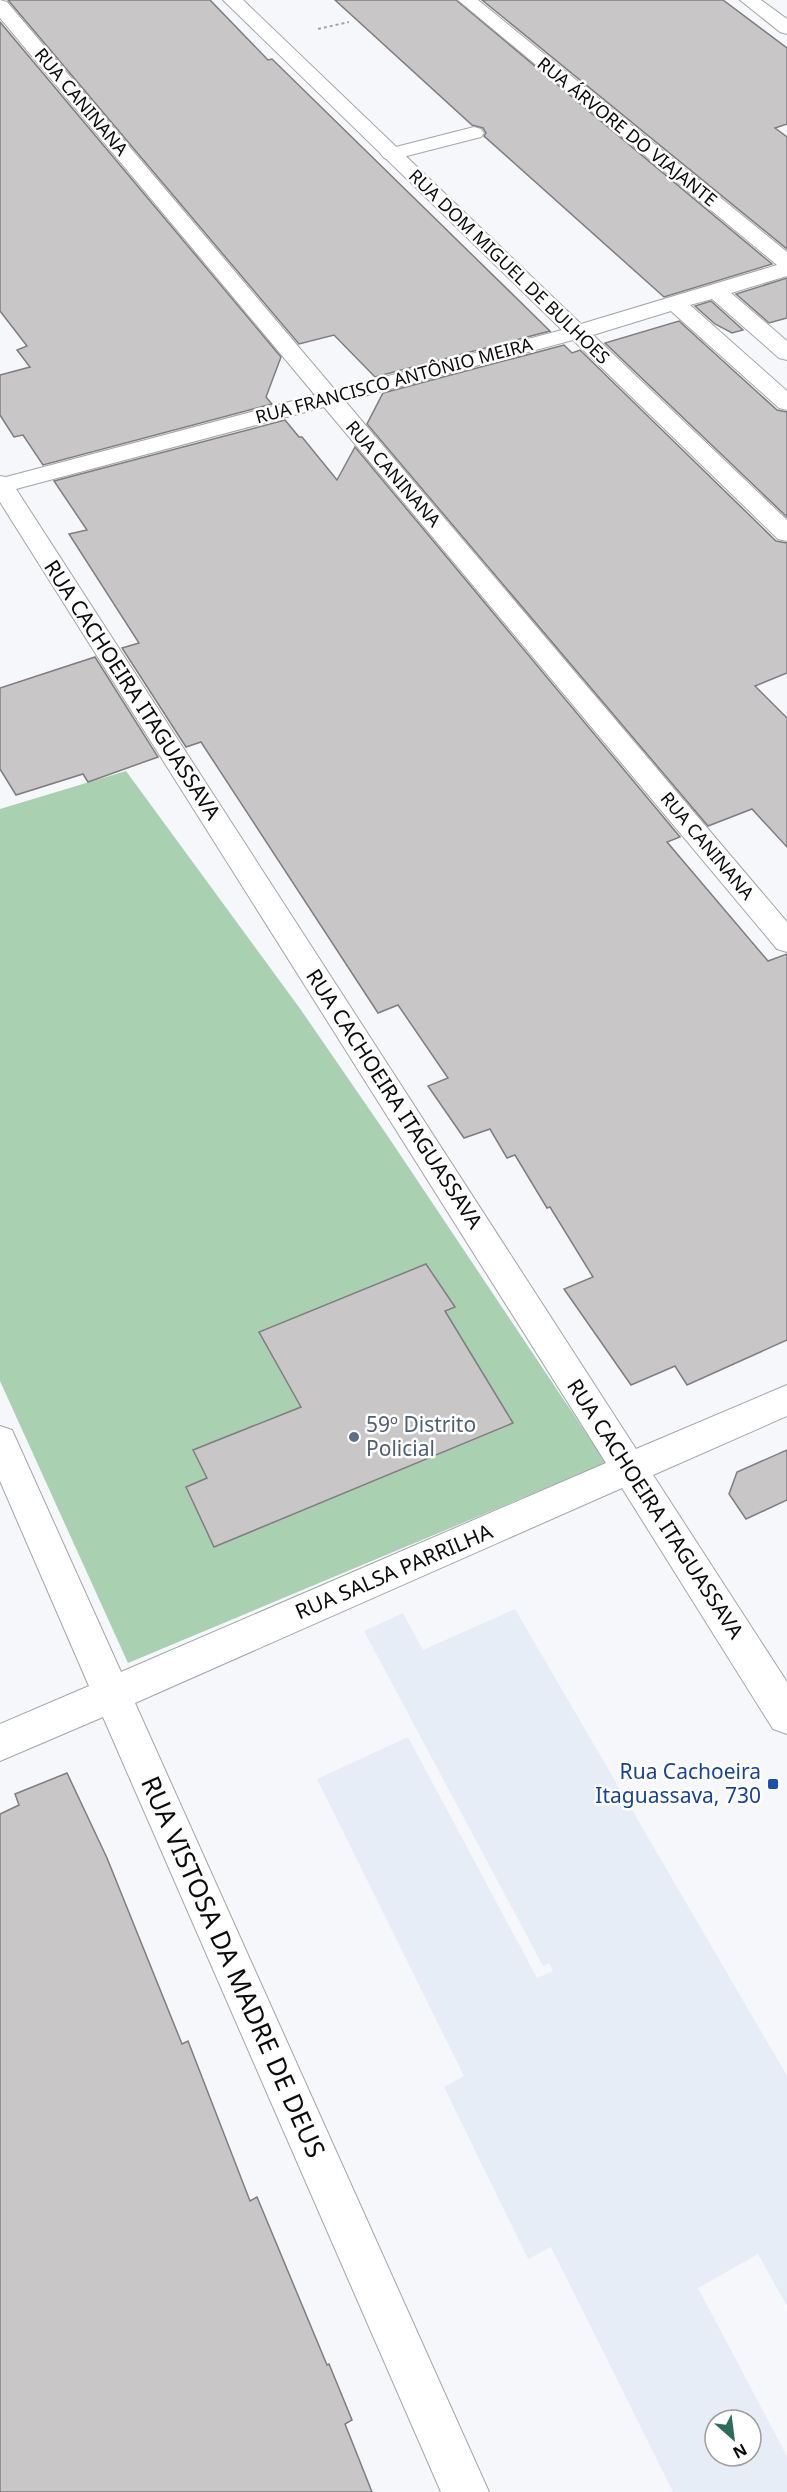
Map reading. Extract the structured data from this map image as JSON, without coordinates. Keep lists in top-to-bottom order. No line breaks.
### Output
{"streets":{"street":["RUA CANINANA","RUA ÁRVORE DO VIAJANTE","RUA DOM MIGUEL DE BULHOES","RUA FRANCISCO ANTÔNIO MEIRA","RUA CACHOEIRA ITAGUASSAVA","RUA SALSA PARRILHA","RUA VISTOSA DA MADRE DE DEUS"]},"crossings":[["RUA CANINANA","RUA FRANCISCO ANTÔNIO MEIRA"],["RUA DOM MIGUEL DE BULHOES","RUA FRANCISCO ANTÔNIO MEIRA"],["RUA FRANCISCO ANTÔNIO MEIRA","RUA CACHOEIRA ITAGUASSAVA"],["RUA CACHOEIRA ITAGUASSAVA","RUA SALSA PARRILHA"],["RUA SALSA PARRILHA","RUA VISTOSA DA MADRE DE DEUS"]],"places":{"other":["59º Distrito Policial"],"transit":["Rua Cachoeira Itaguassava, 730"]},"north":"bottom right"}
